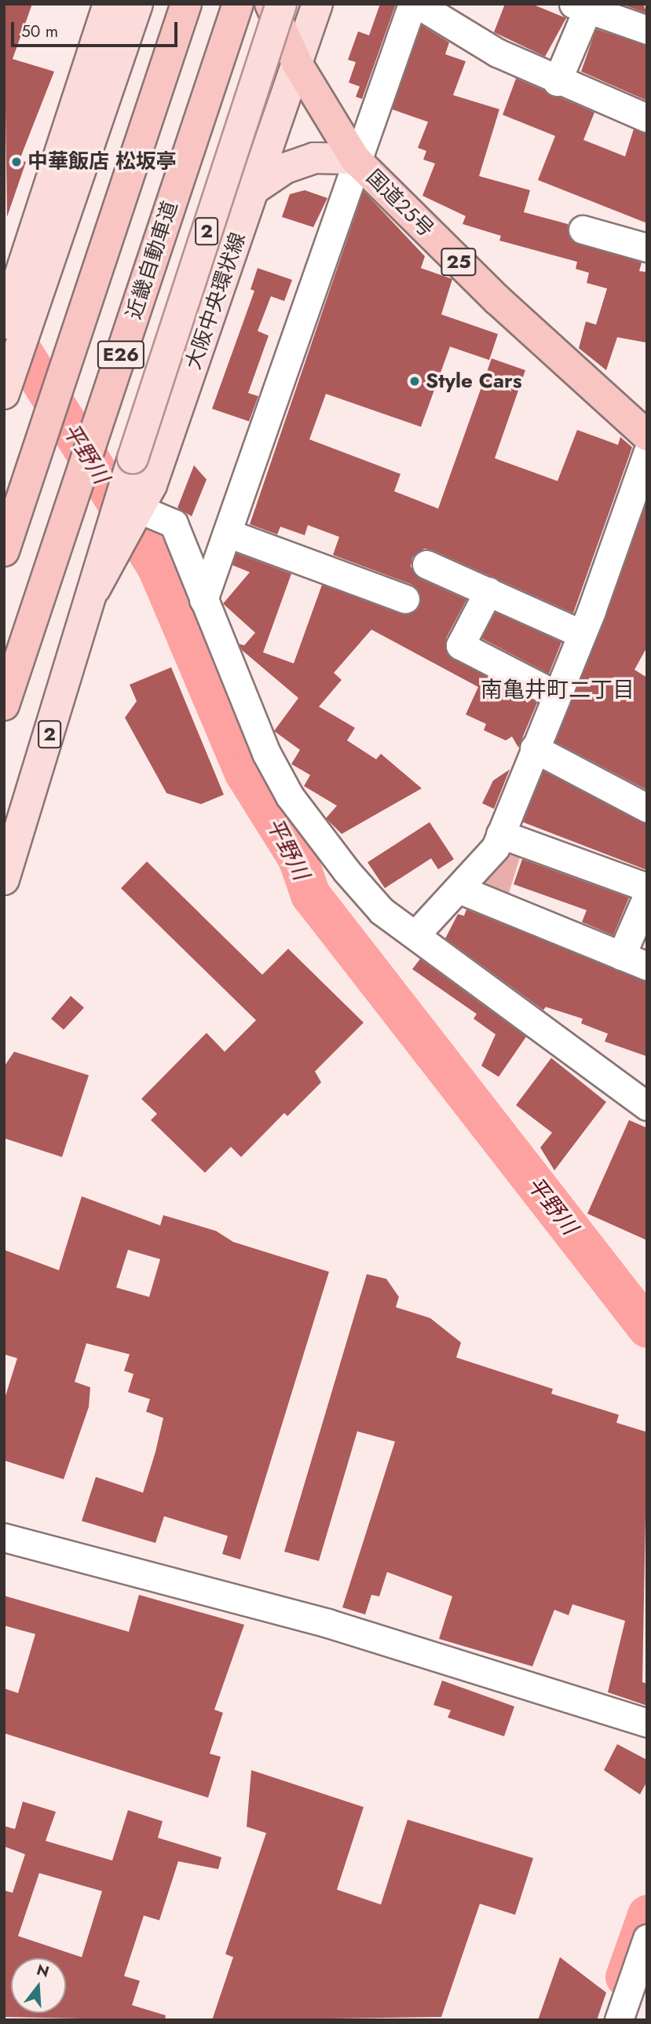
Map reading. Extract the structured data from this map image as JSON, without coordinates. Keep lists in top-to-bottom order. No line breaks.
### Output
{"streets":{"highway":["国道25号","近畿自動車道","25","E26"],"main road":["2","大阪中央環状線"]},"crossings":[["国道25号","大阪中央環状線"]],"districts":["南亀井町二丁目"],"water":["平野川"],"places":["中華飯店 松坂亭","Style Cars"],"scale_bar":"50 m","north":"top"}
